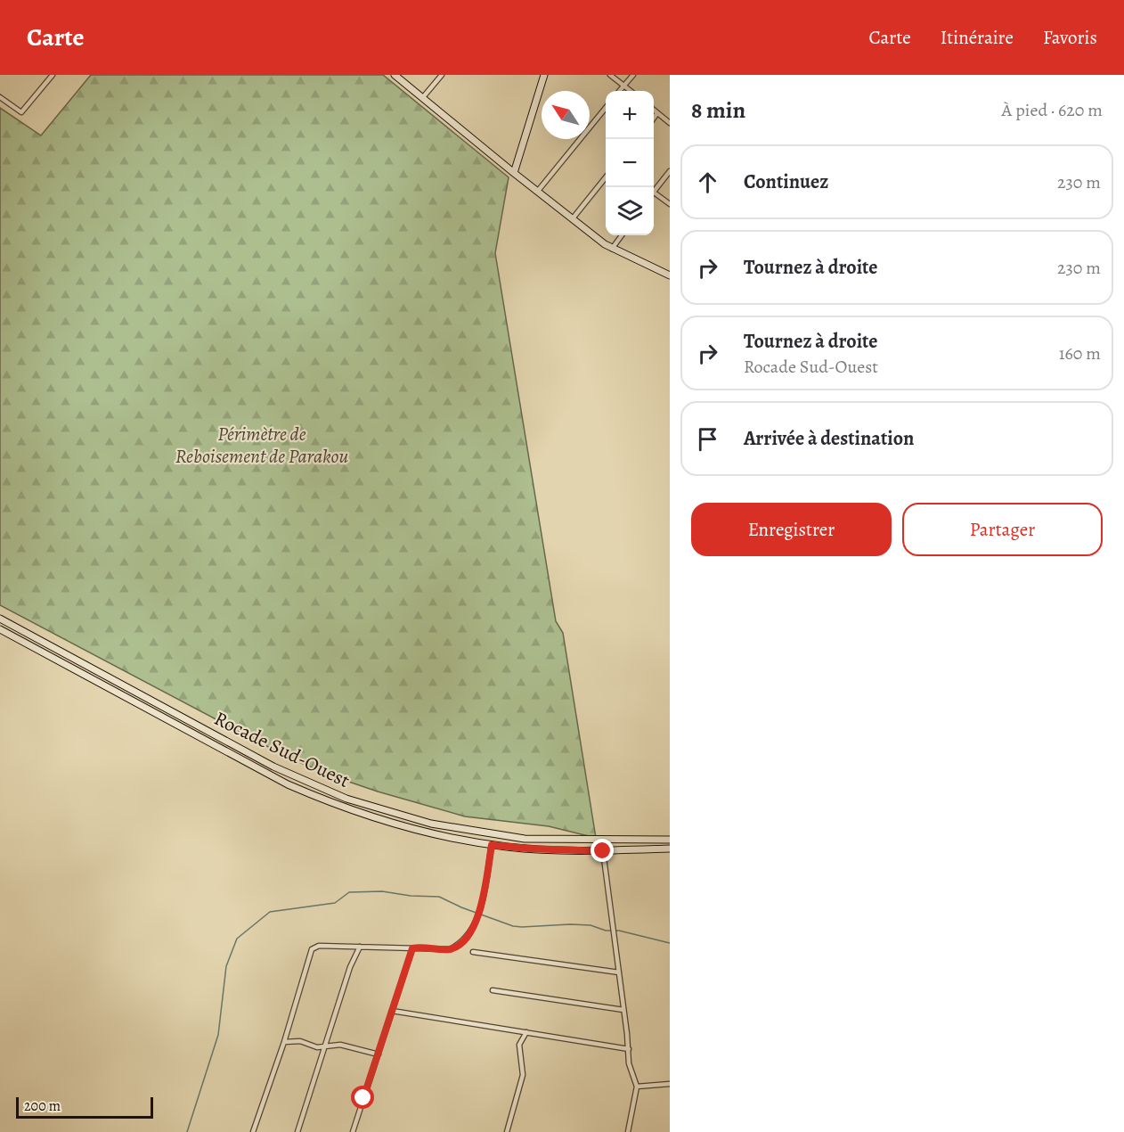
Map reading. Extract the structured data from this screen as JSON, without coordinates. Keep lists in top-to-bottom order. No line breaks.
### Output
{"streets":{"main road":["Rocade Sud-Ouest"]},"parks":["Périmètre de Reboisement de Parakou"],"scale_bar":"200 m","north":"top left","page":{"header":"Carte","nav":["Carte","Itinéraire","Favoris"],"heading":["8 min","À pied · 620 m"],"map_buttons":["+","−"],"list":[["Continuez","230 m"],["Tournez à droite","230 m"],["Tournez à droite","Rocade Sud-Ouest","160 m"],"Arrivée à destination"],"buttons":["Enregistrer","Partager"],"scale":"200 m"}}
